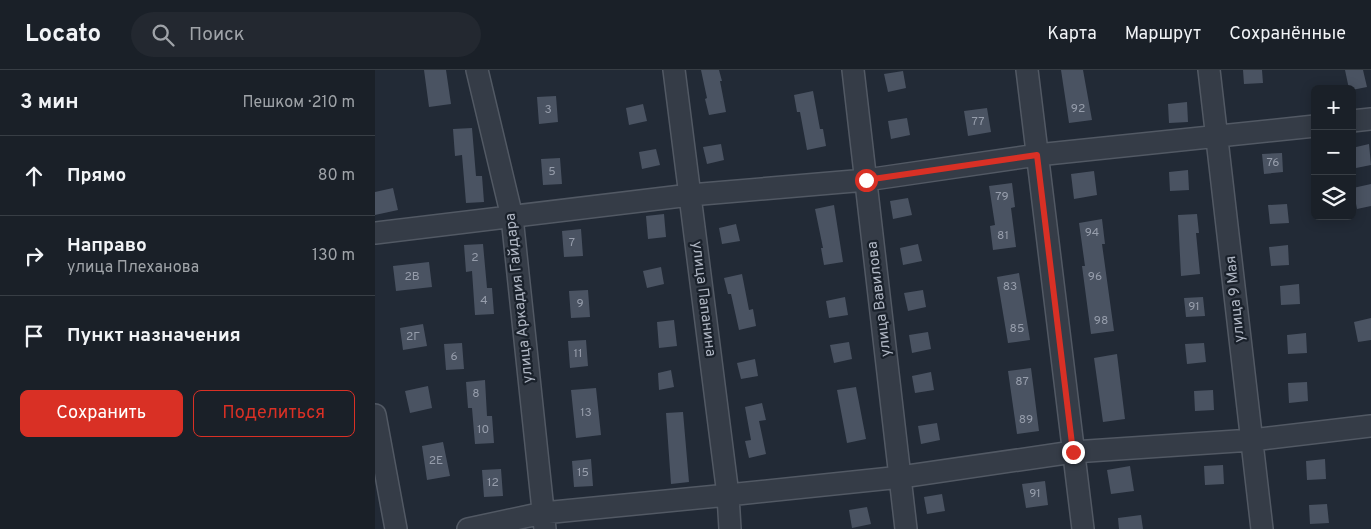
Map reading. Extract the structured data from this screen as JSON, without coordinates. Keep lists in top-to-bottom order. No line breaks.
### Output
{"streets":{"street":["улица Аркадия Гайдара","улица Папанина","улица Вавилова","улица 9 Мая"]},"house_numbers":["92","3","77","76","5","79","94","81","7","2","2В","96","83","4","9","91","98","85","2Г","11","6","87","8","13","89","10","2Е","15","12","91"],"page":{"header":"Locato","search":"Поиск","nav":["Карта","Маршрут","Сохранённые"],"heading":["3 мин","Пешком · 210 m"],"map_buttons":["+","−"],"list":[["Прямо","80 m"],["Направо","улица Плеханова","130 m"],"Пункт назначения"],"buttons":["Сохранить","Поделиться"]}}
